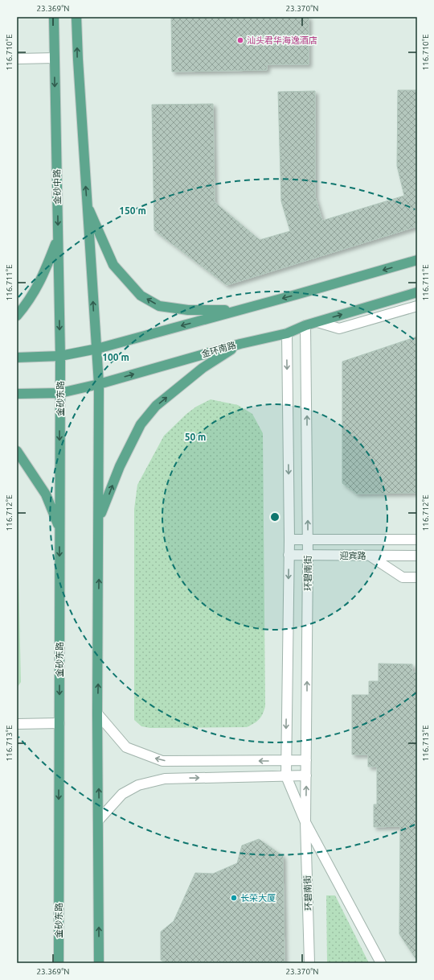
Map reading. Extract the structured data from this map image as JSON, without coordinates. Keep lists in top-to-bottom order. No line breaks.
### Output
{"streets":{"main road":["金砂中路","金环南路","金砂东路"],"street":["迎宾路","环碧南街"]},"crossings":[["金砂中路","金砂东路"],["金环南路","金砂东路"],["金环南路","环碧南街"],["迎宾路","环碧南街"]],"places":["汕头君华海逸酒店","长荣大厦"],"coordinates":["23.369°N","23.370°N","116.710°E","116.711°E","116.712°E","116.713°E"],"rings":["150 m","100 m","50 m"]}
